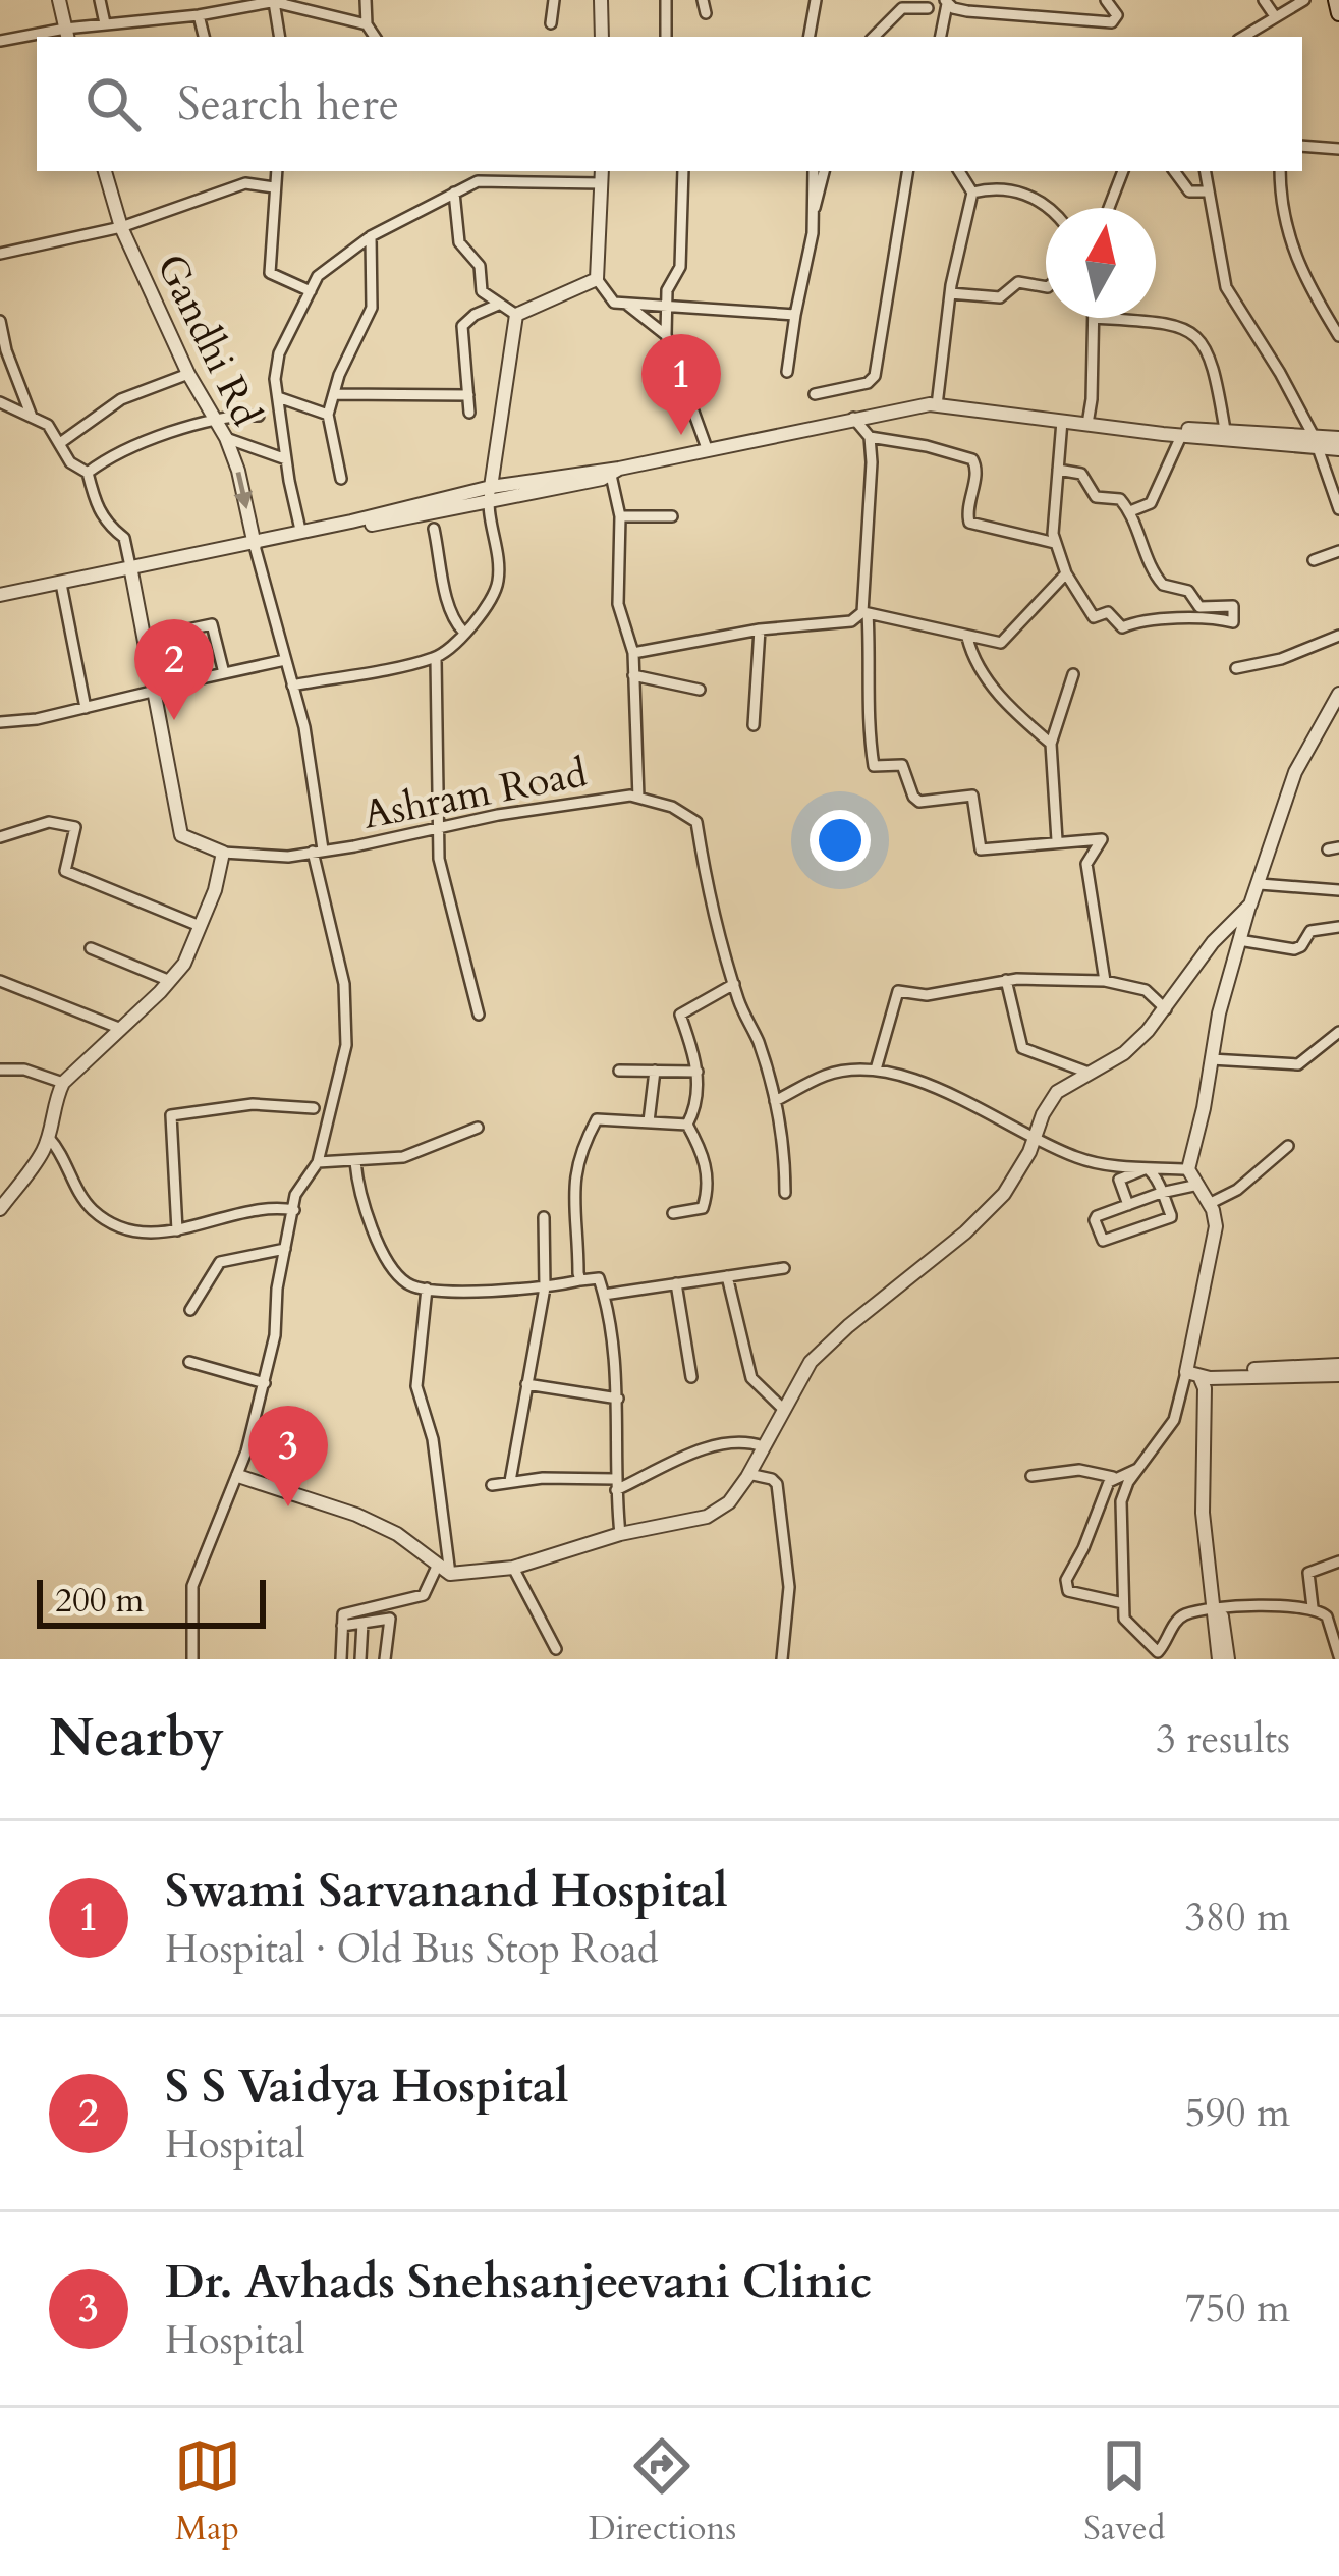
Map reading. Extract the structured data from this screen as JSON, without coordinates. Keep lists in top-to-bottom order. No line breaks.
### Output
{"streets":{"street":["Gandhi Rd","Ashram Road"]},"scale_bar":"200 m","north":"top","page":{"search":"Search here","pins":["1","2","3"],"scale":"200 m","heading":["Nearby","3 results"],"list":[{"mark":"1","name":"Swami Sarvanand Hospital","note":"Hospital · Old Bus Stop Road","value":"380 m"},{"mark":"2","name":"S S Vaidya Hospital","note":"Hospital","value":"590 m"},{"mark":"3","name":"Dr. Avhads Snehsanjeevani Clinic","note":"Hospital","value":"750 m"}],"nav":["Map","Directions","Saved"]}}
